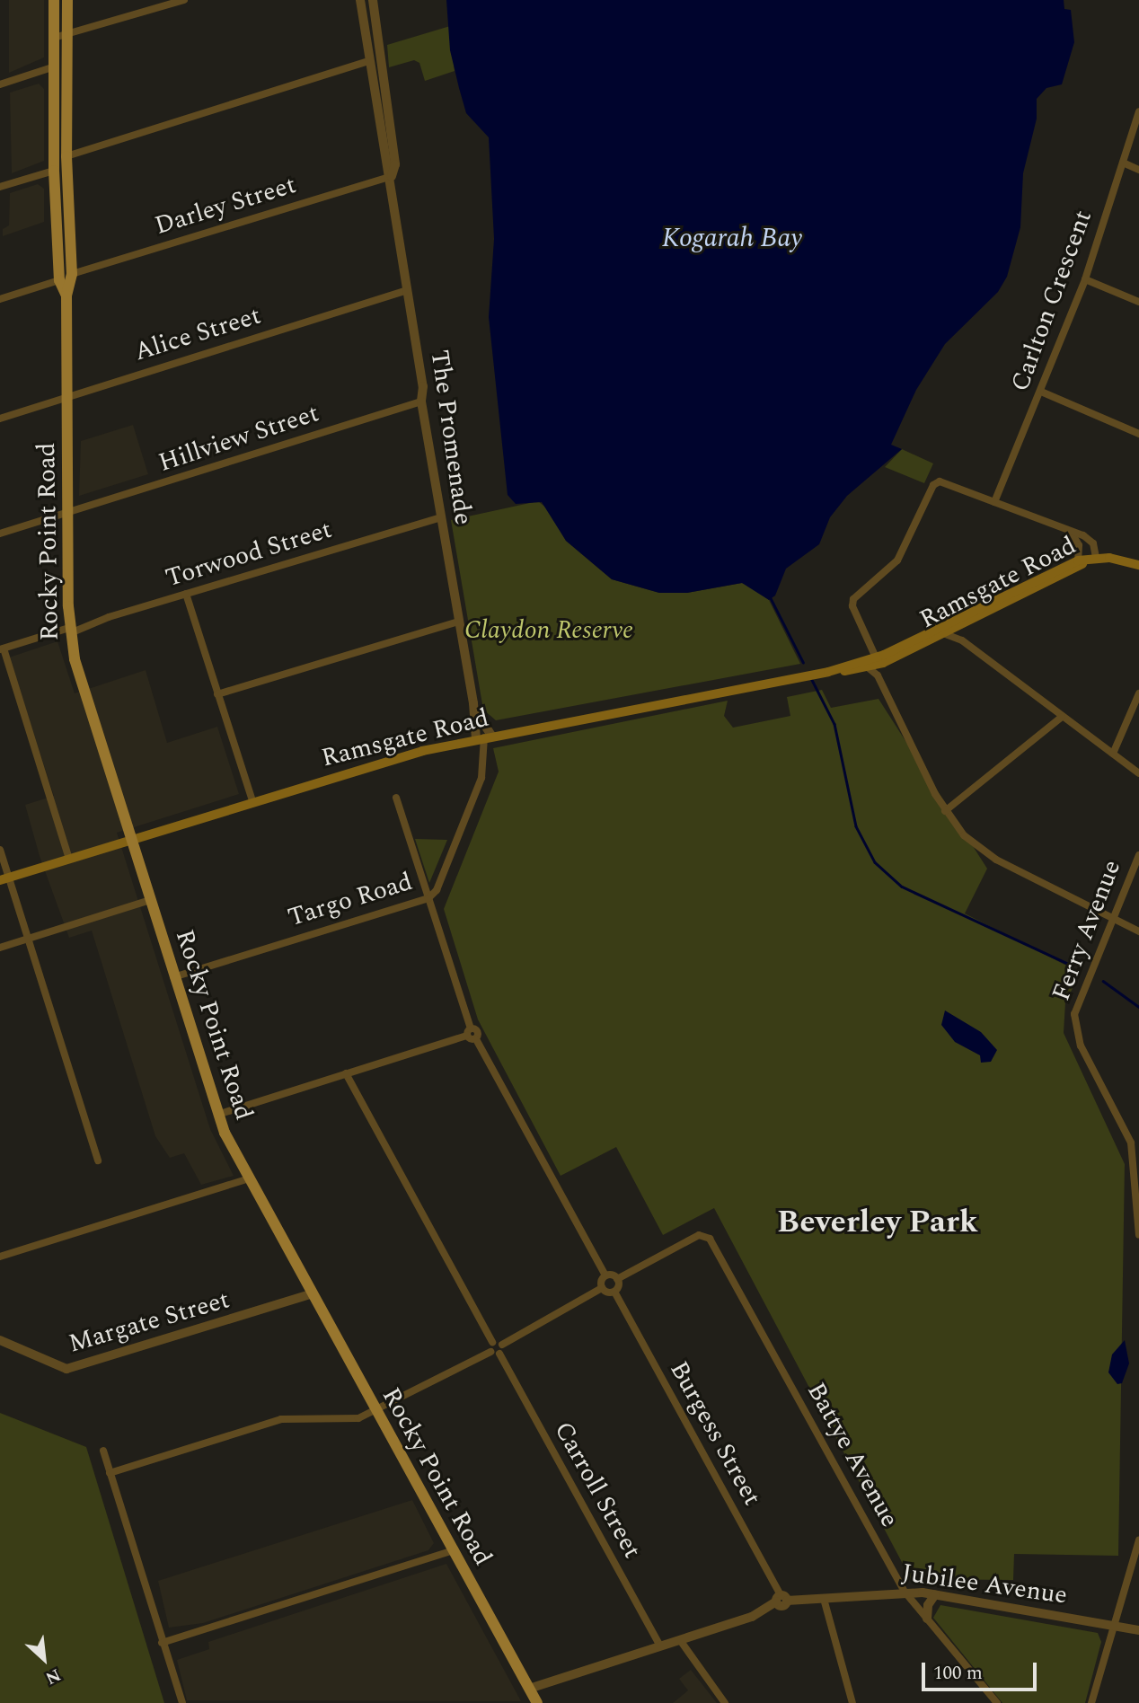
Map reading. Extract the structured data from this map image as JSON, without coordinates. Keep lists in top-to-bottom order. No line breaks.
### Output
{"streets":{"main road":["Rocky Point Road","Ramsgate Road"],"street":["Darley Street","Carlton Crescent","Alice Street","The Promenade","Hillview Street","Torwood Street","Targo Road","Ferry Avenue","Margate Street","Burgess Street","Battye Avenue","Carroll Street","Jubilee Avenue"]},"crossings":[["Darley Street","The Promenade"],["Darley Street","Rocky Point Road"],["Alice Street","The Promenade"],["Alice Street","Rocky Point Road"],["The Promenade","Hillview Street"],["The Promenade","Torwood Street"],["The Promenade","Ramsgate Road"],["The Promenade","Targo Road"],["Hillview Street","Rocky Point Road"],["Rocky Point Road","Torwood Street"],["Rocky Point Road","Ramsgate Road"],["Rocky Point Road","Targo Road"],["Rocky Point Road","Margate Street"],["Rocky Point Road","Jubilee Avenue"],["Ramsgate Road","Targo Road"],["Burgess Street","Jubilee Avenue"],["Battye Avenue","Jubilee Avenue"],["Carroll Street","Jubilee Avenue"]],"districts":["Beverley Park"],"water":["Kogarah Bay"],"parks":["Claydon Reserve"],"scale_bar":"100 m","north":"bottom right"}
